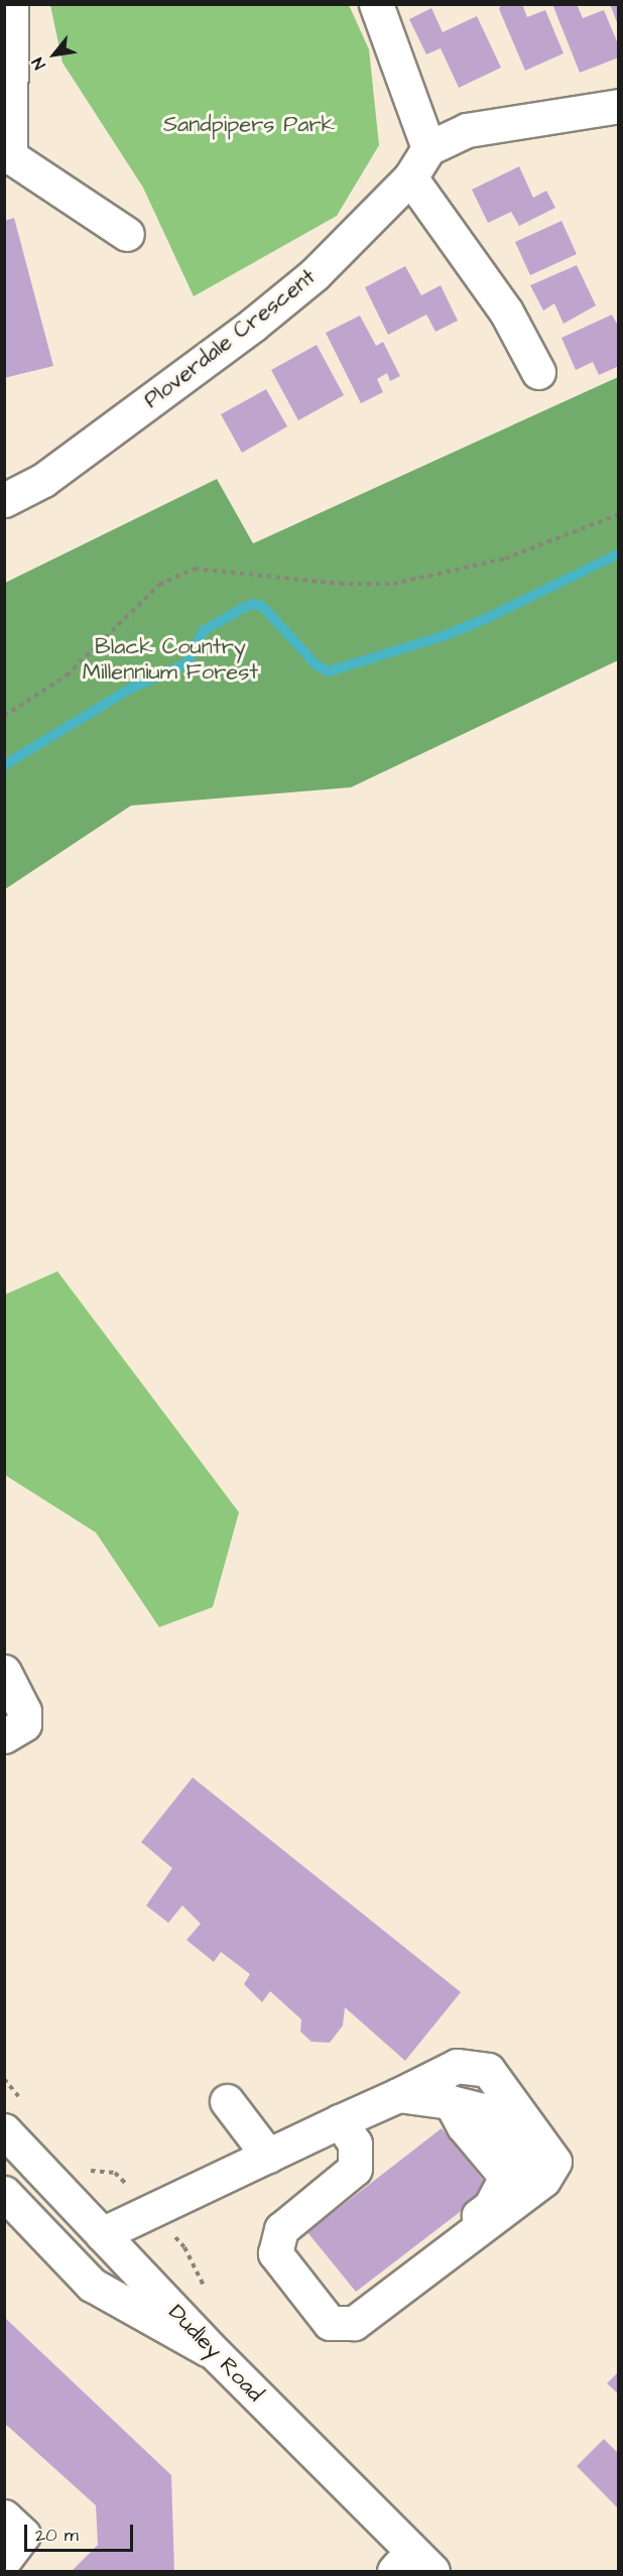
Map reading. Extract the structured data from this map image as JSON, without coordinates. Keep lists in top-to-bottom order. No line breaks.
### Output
{"streets":{"street":["Ploverdale Crescent","Dudley Road"]},"parks":["Sandpipers Park","Black Country Millennium Forest"],"scale_bar":"20 m","north":"bottom left"}
